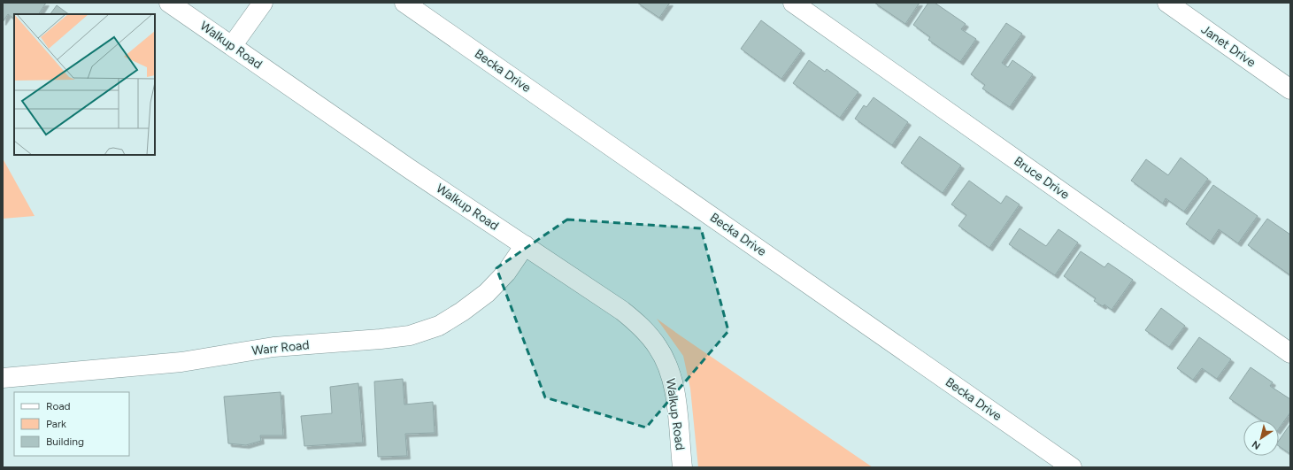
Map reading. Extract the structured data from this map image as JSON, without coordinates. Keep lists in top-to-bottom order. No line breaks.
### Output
{"streets":{"street":["Walkup Road","Janet Drive","Becka Drive","Bruce Drive","Warr Road"]},"crossings":[["Walkup Road","Warr Road"]],"legend":["Road","Park","Building"],"north":"bottom left"}
